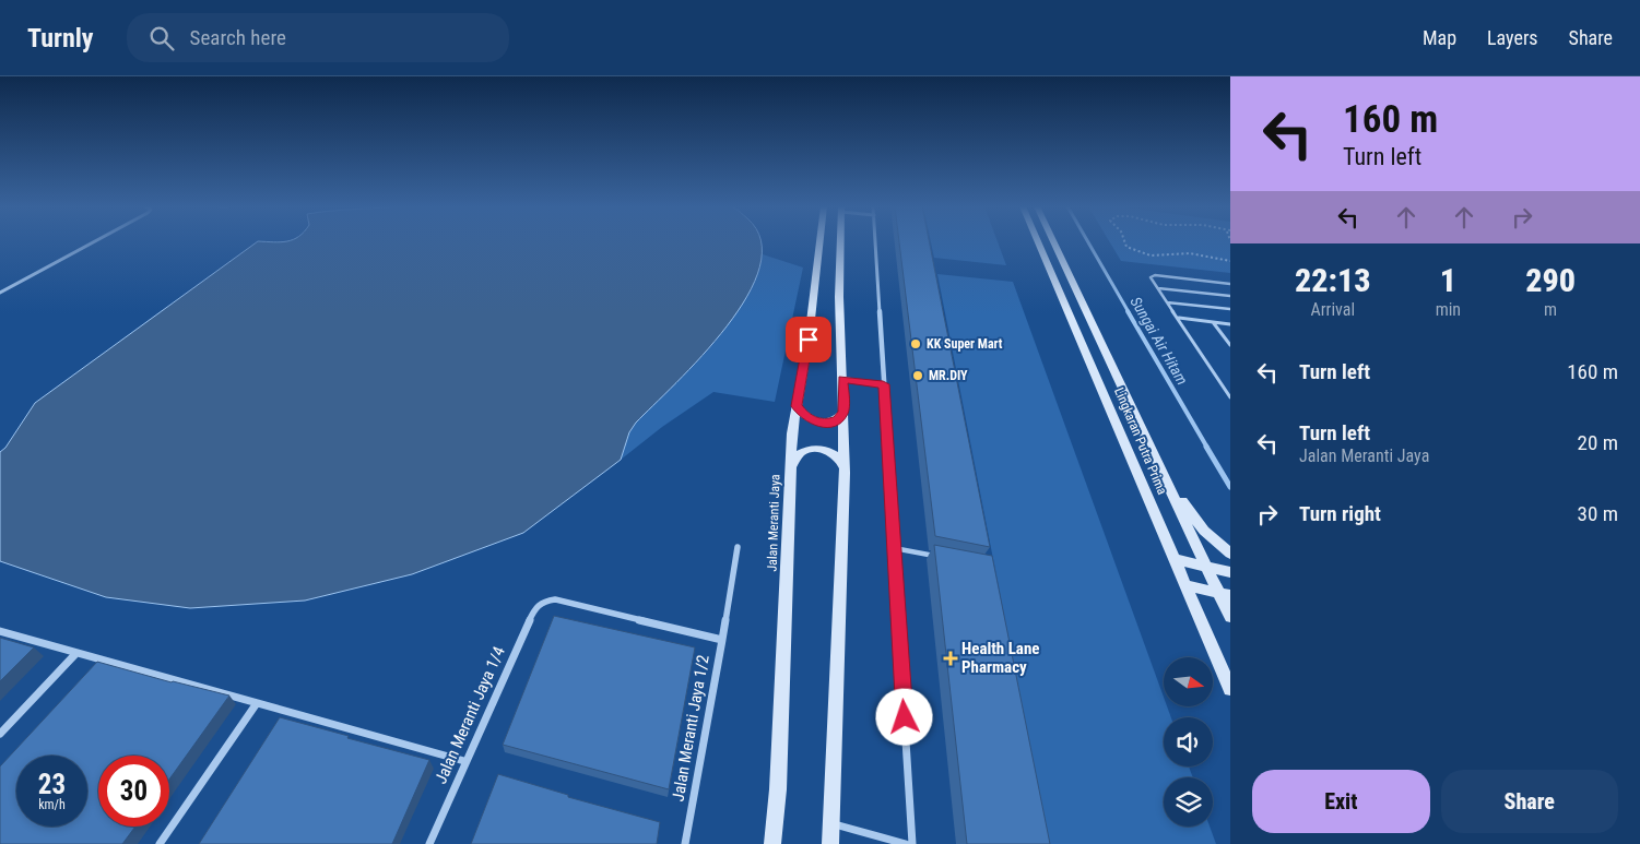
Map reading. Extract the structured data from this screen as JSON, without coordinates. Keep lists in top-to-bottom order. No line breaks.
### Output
{"streets":{"street":["Lingkaran Putra Prima","Jalan Meranti Jaya","Jalan Meranti Jaya 1/4","Jalan Meranti Jaya 1/2"]},"crossings":[["Jalan Meranti Jaya 1/4","Jalan Meranti Jaya 1/2"]],"water":["Sungai Air Hitam"],"places":{"other":["KK Super Mart","MR.DIY"],"health":["Health Lane Pharmacy"]},"north":"right","page":{"header":"Turnly","search":"Search here","nav":["Map","Layers","Share"],"turn":["160 m","Turn left"],"eta":["22:13","Arrival","1","min","290","m"],"list":[{"name":"Turn left","value":"160 m"},{"name":"Turn left","note":"Jalan Meranti Jaya","value":"20 m"},{"name":"Turn right","value":"30 m"}],"speed":"23 km/h","limit":"30","buttons":["Exit","Share"]}}
